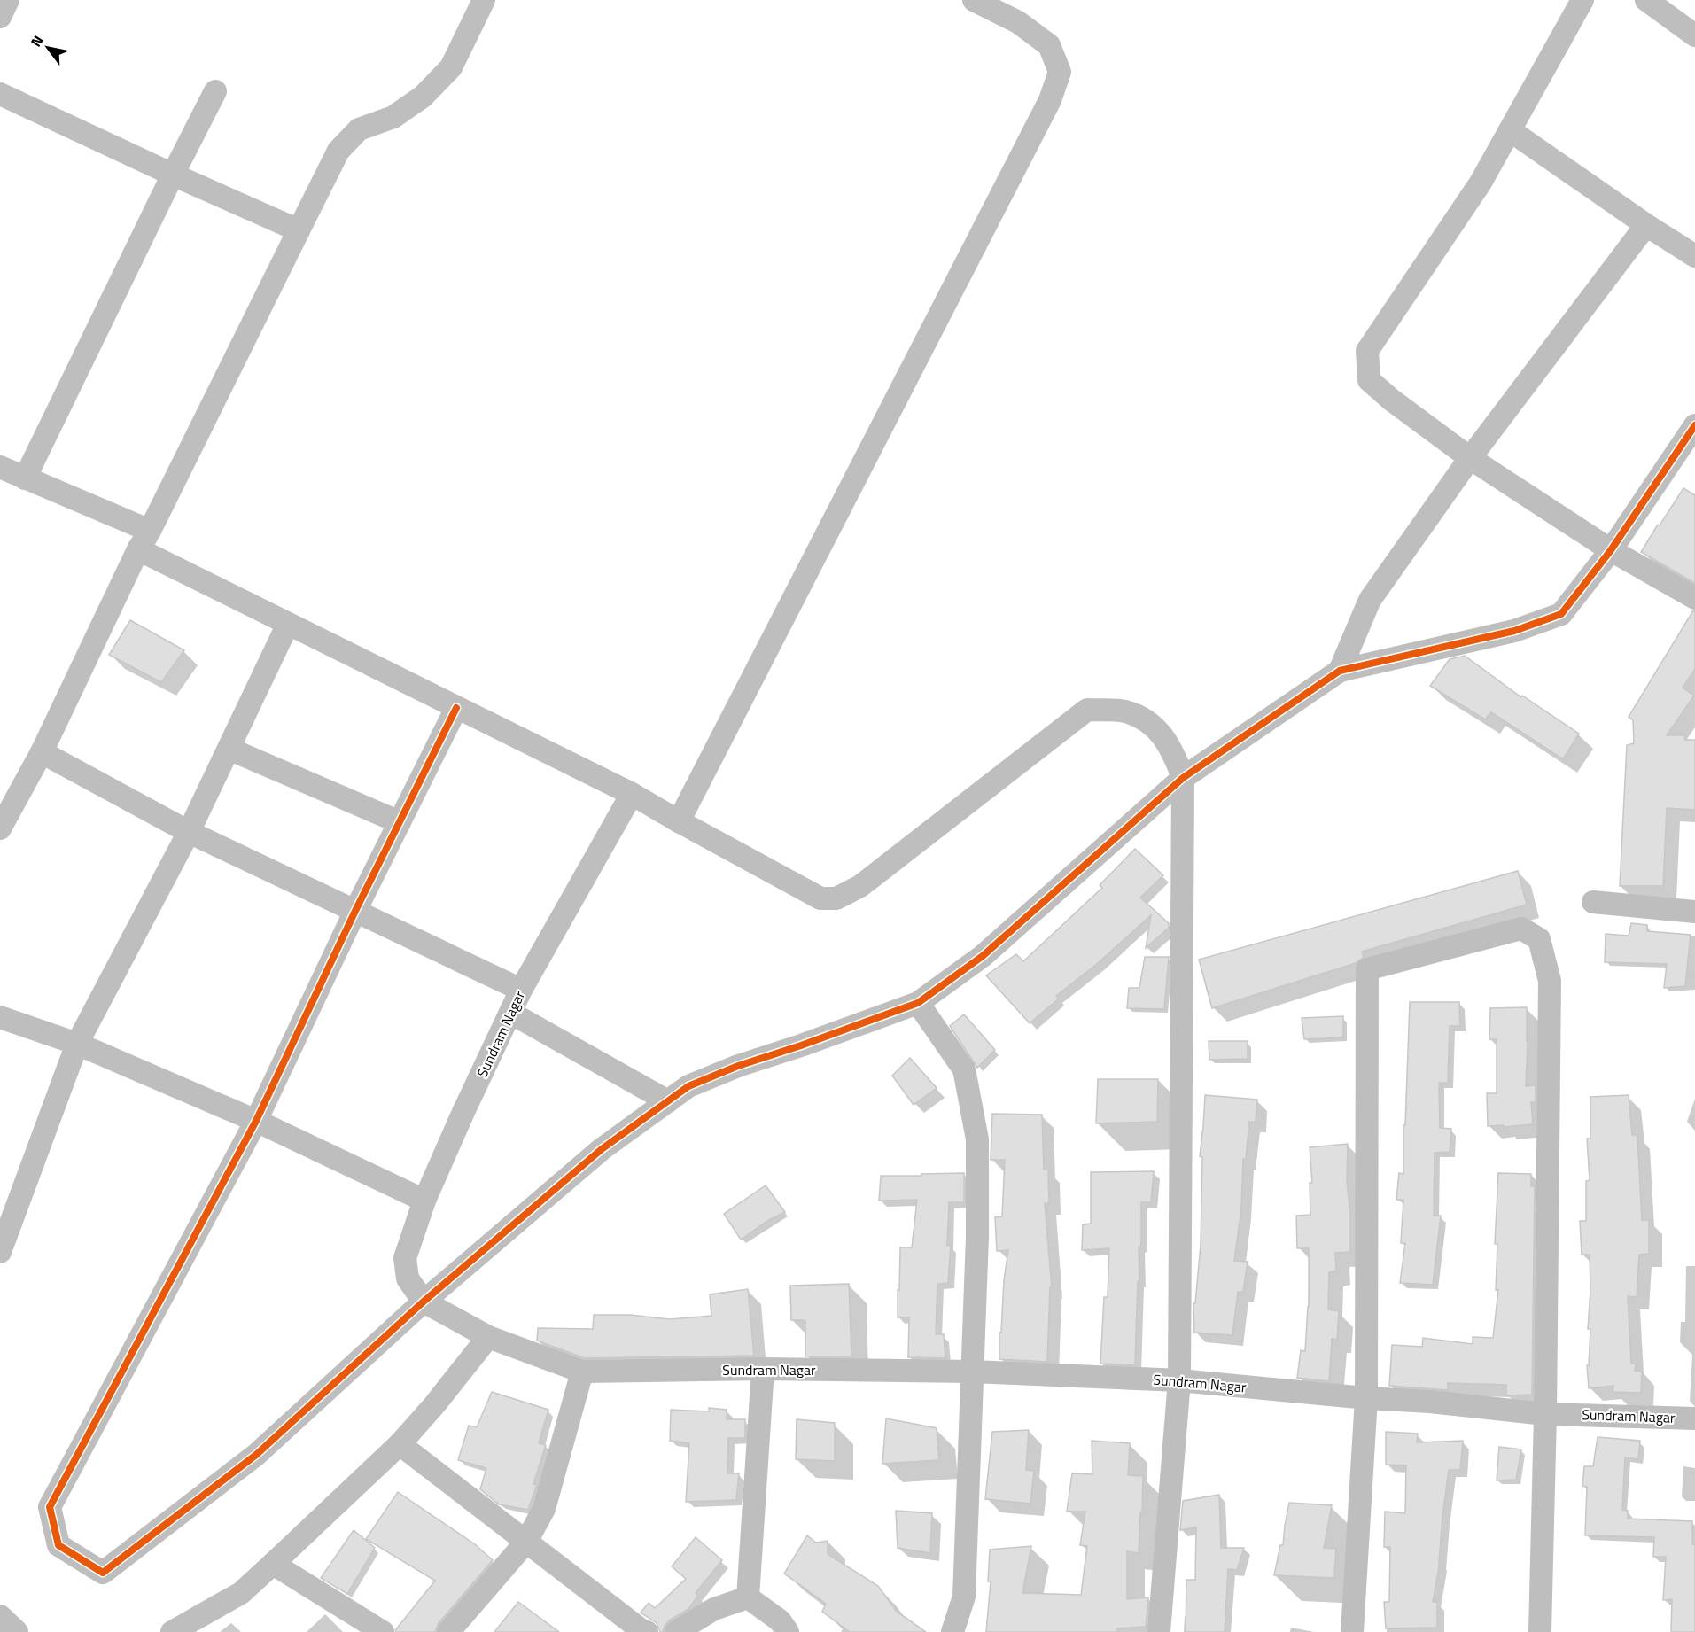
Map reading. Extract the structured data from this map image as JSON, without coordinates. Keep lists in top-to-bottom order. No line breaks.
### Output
{"streets":{"street":["Sundram Nagar"]},"north":"top left"}
